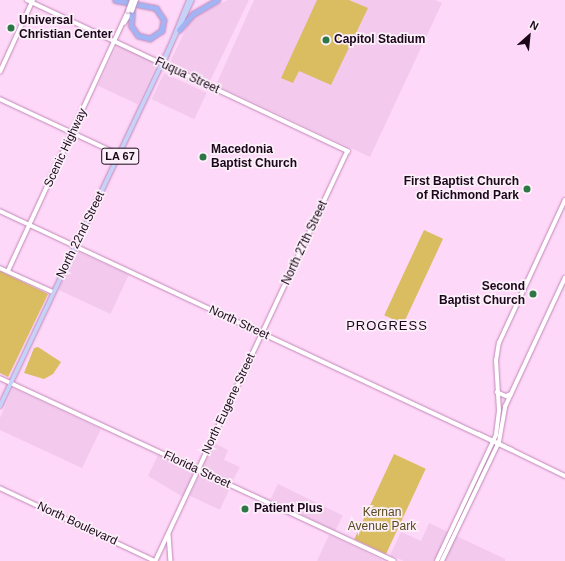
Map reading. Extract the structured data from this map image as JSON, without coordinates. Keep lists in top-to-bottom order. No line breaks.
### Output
{"streets":{"main road":["LA 67","North 22nd Street"],"street":["Fuqua Street","Scenic Highway","North 27th Street","North Street","North Eugene Street","Florida Street","North Boulevard"]},"crossings":[["Fuqua Street","Scenic Highway"],["Fuqua Street","North 22nd Street"],["Fuqua Street","North 27th Street"],["Scenic Highway","North Street"],["North 22nd Street","North Street"],["North 22nd Street","Florida Street"],["North 27th Street","North Street"],["North 27th Street","North Eugene Street"],["North Street","North Eugene Street"],["North Eugene Street","Florida Street"],["North Eugene Street","North Boulevard"]],"districts":["PROGRESS"],"parks":["Kernan Avenue Park"],"places":["Universal Christian Center","Capitol Stadium","Macedonia Baptist Church","First Baptist Church of Richmond Park","Second Baptist Church","Patient Plus"],"north":"top right"}
